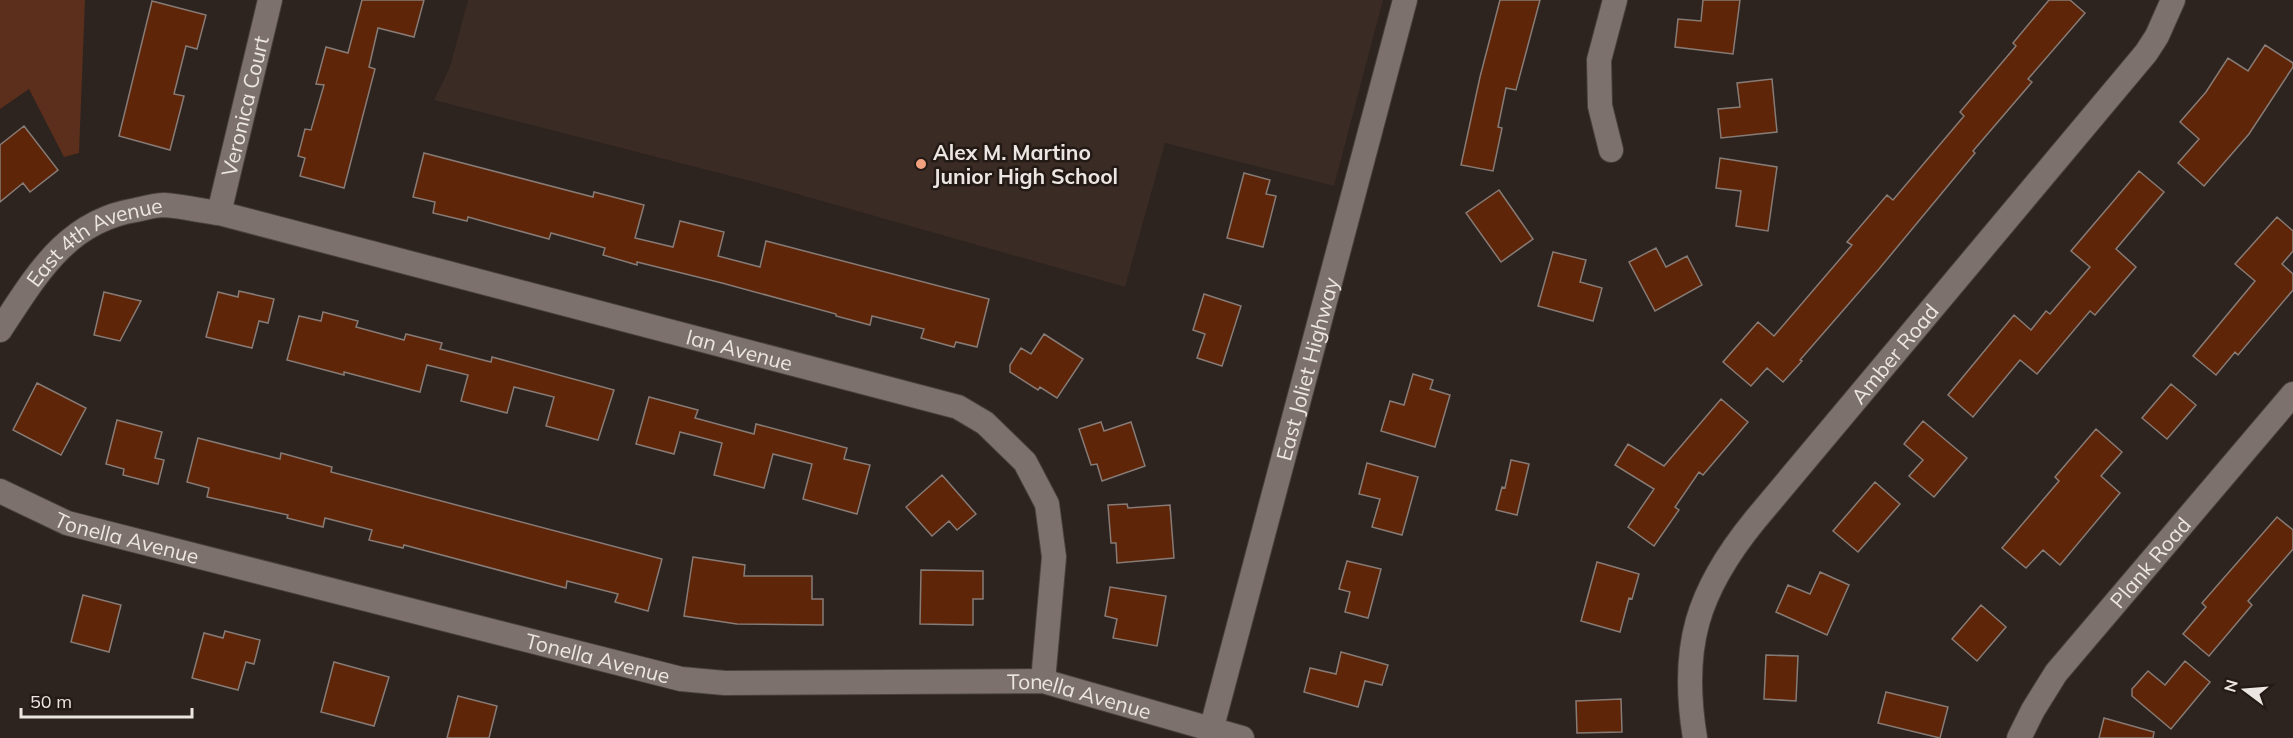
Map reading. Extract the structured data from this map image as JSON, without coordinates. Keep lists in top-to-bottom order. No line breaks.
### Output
{"streets":{"street":["Veronica Court","East 4th Avenue","Ian Avenue","Amber Road","East Joliet Highway","Tonella Avenue","Plank Road"]},"crossings":[["Veronica Court","East 4th Avenue"],["Veronica Court","Ian Avenue"],["East 4th Avenue","Ian Avenue"],["Ian Avenue","Tonella Avenue"],["East Joliet Highway","Tonella Avenue"]],"places":["Alex M. Martino Junior High School"],"scale_bar":"50 m","north":"left"}
